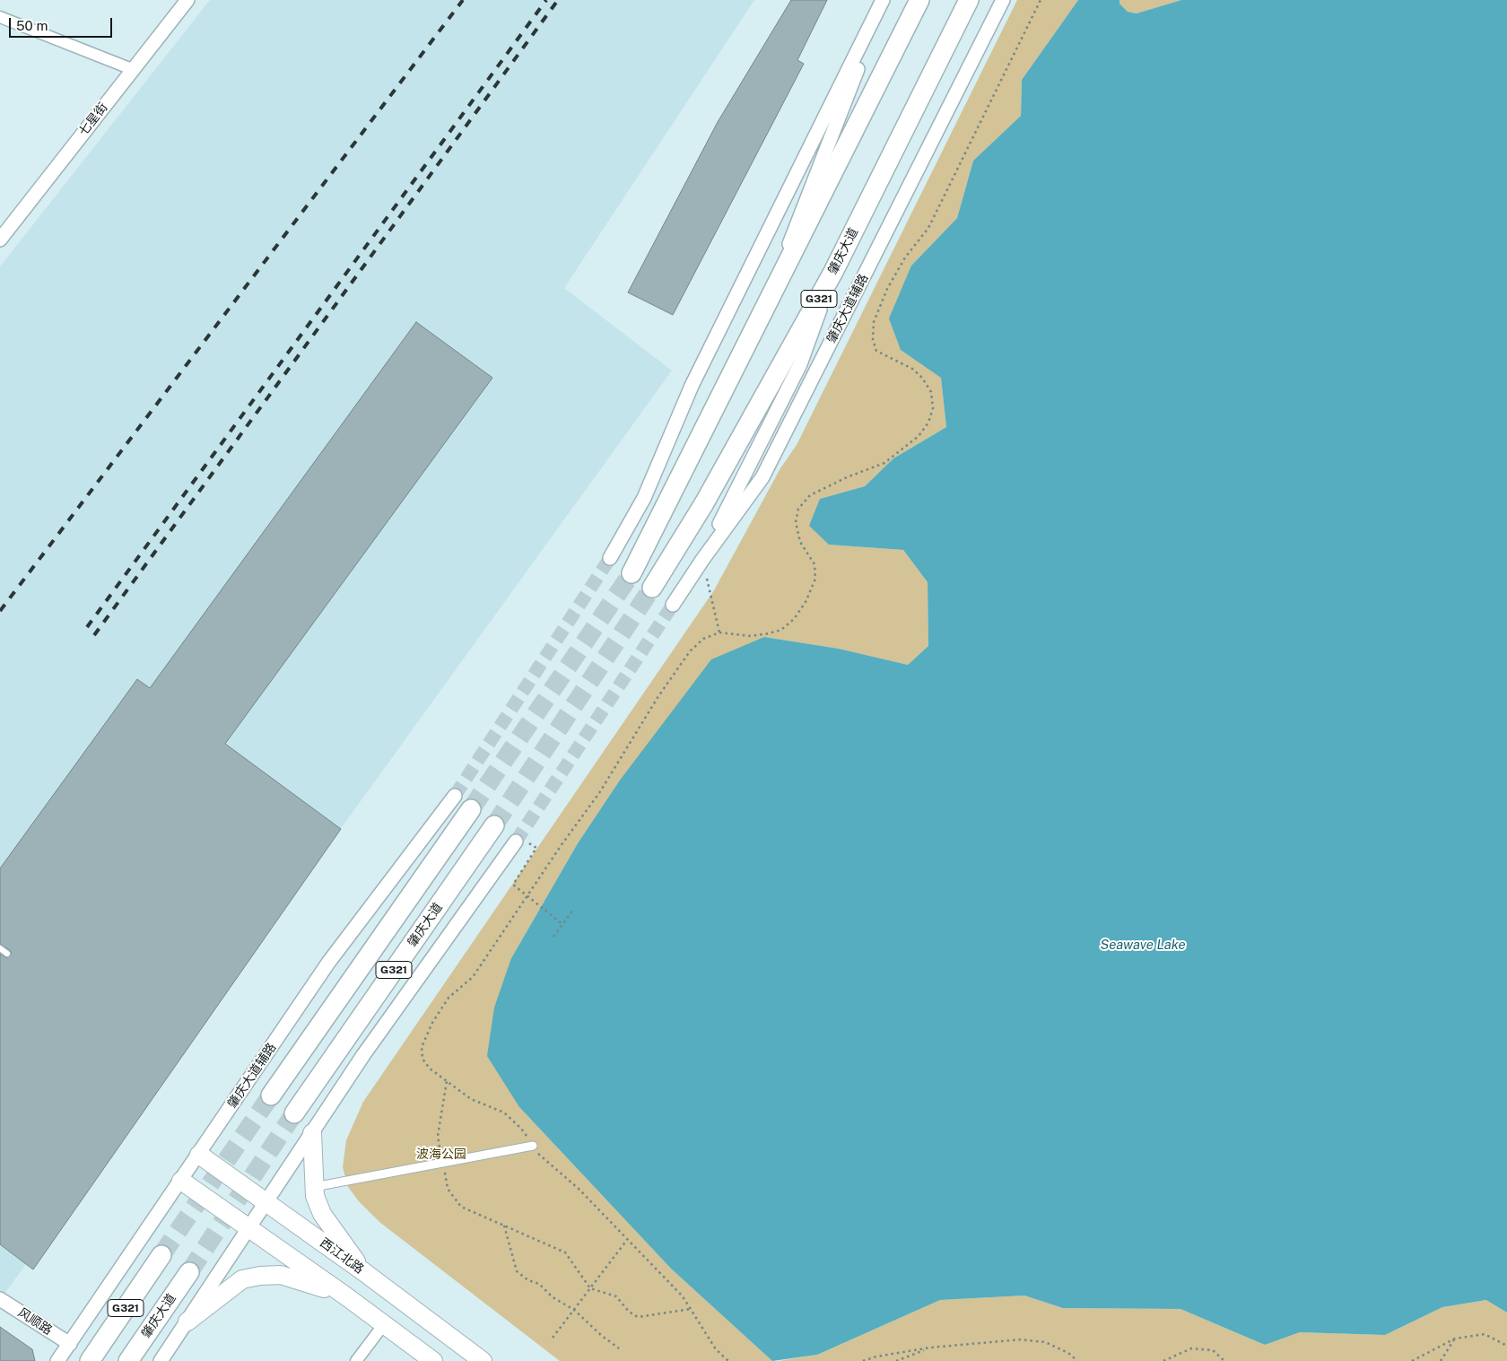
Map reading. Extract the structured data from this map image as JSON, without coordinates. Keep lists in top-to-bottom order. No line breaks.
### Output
{"streets":{"highway":["肇庆大道","G321"],"main road":["西江北路"],"street":["七星街","肇庆大道辅路","风顺路"]},"crossings":[["肇庆大道辅路","西江北路"],["肇庆大道辅路","风顺路"]],"water":["Seawave Lake"],"parks":["波海公园"],"scale_bar":"50 m"}
